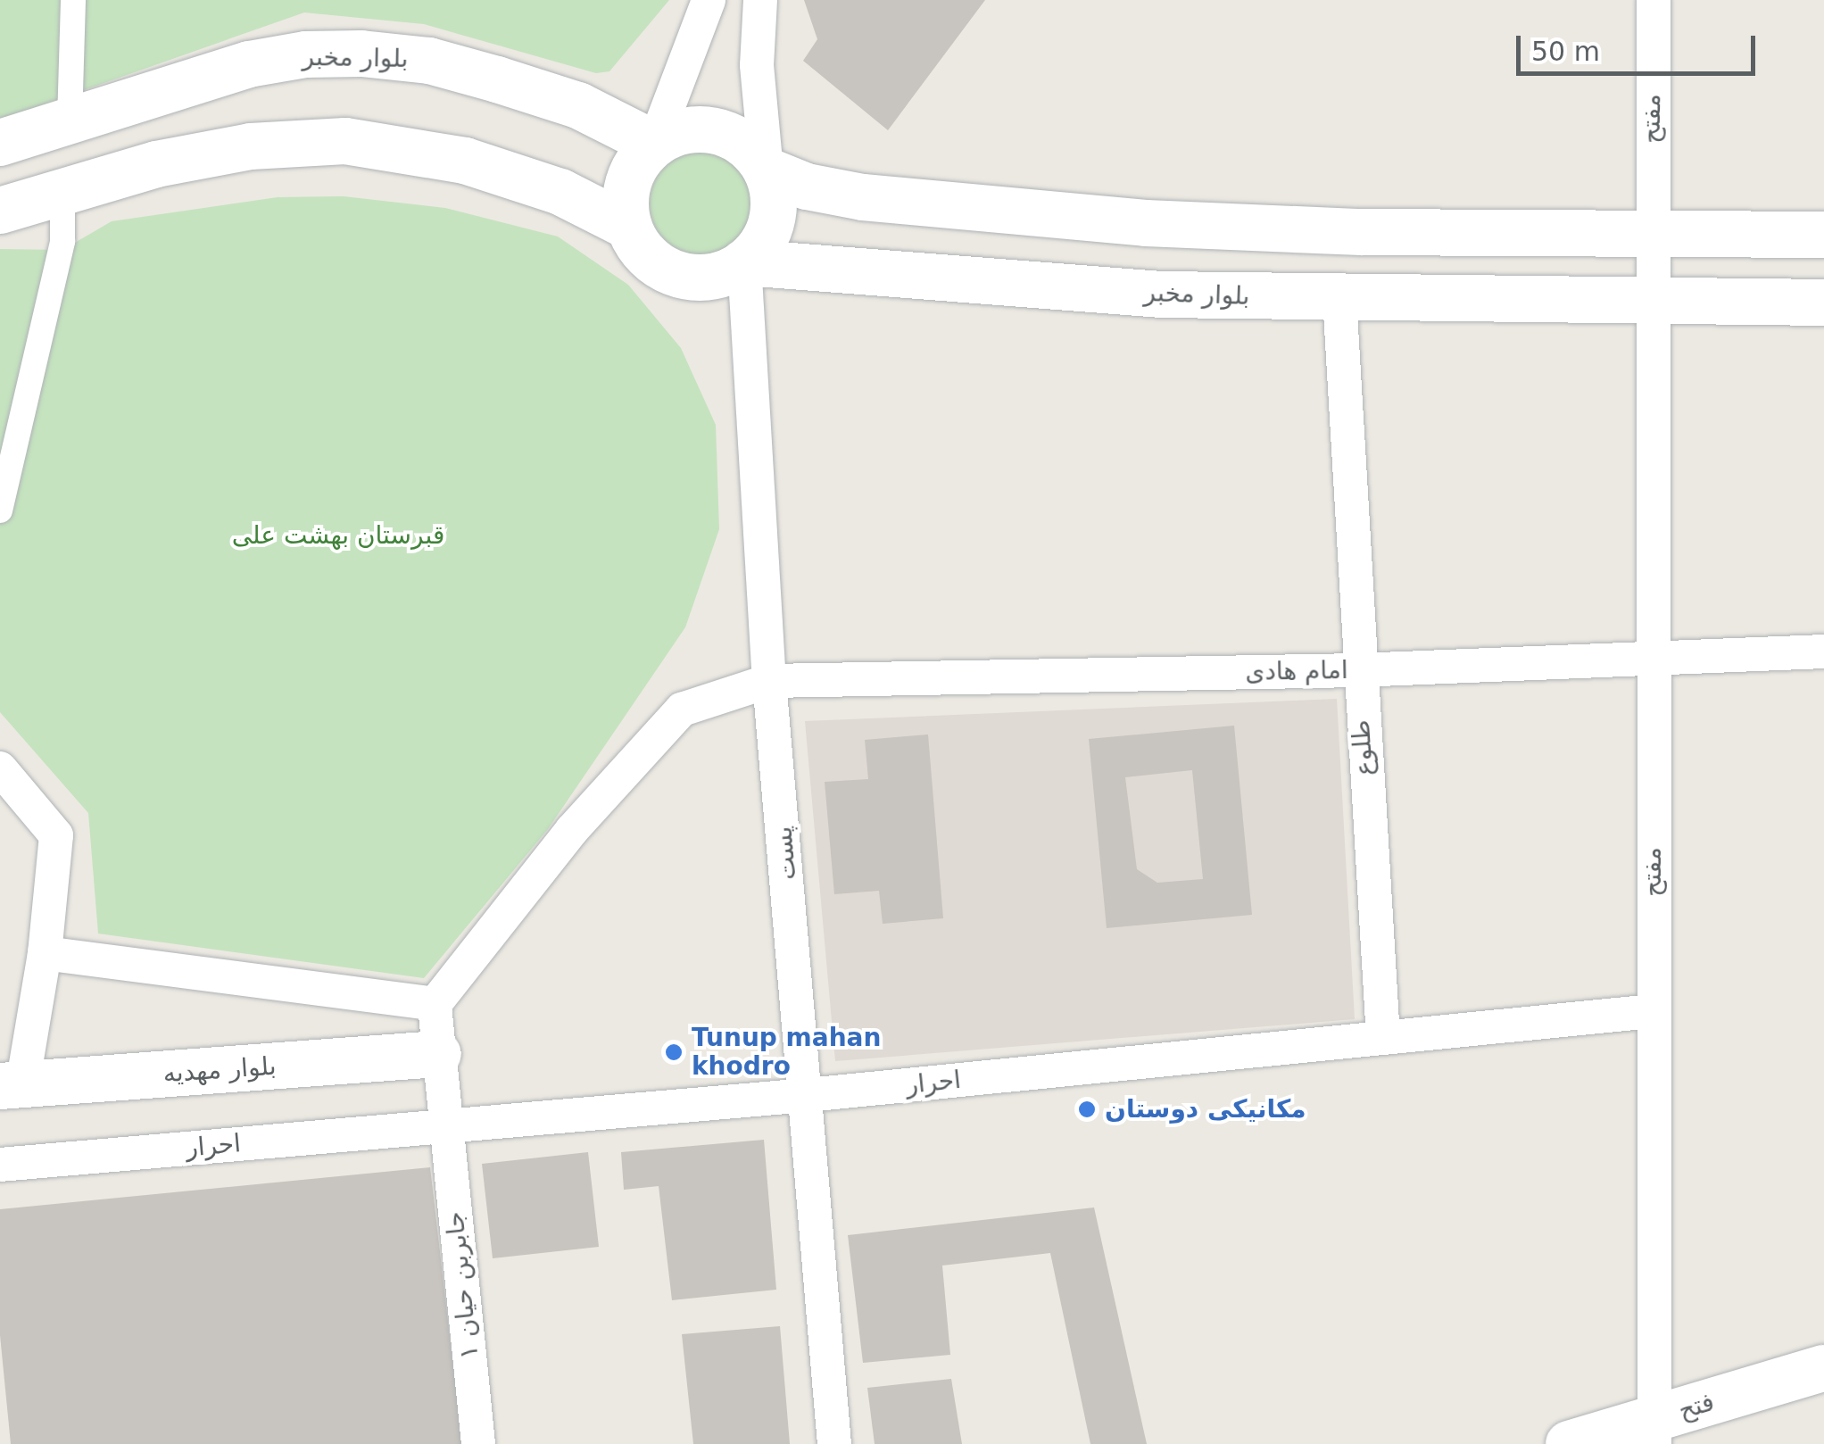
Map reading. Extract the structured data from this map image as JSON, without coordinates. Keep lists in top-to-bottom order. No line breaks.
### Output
{"streets":{"main road":["بلوار مخبر","بلوار مهدیه","فتح"],"street":["مفتح","امام هادی","طلوع","پست","احرار","جابربن حیان ۱"]},"crossings":[["بلوار مخبر","مفتح"],["بلوار مخبر","طلوع"],["بلوار مخبر","پست"],["مفتح","امام هادی"],["مفتح","احرار"],["مفتح","فتح"],["امام هادی","طلوع"],["امام هادی","پست"],["امام هادی","جابربن حیان ۱"],["طلوع","احرار"],["پست","احرار"],["بلوار مهدیه","جابربن حیان ۱"],["احرار","جابربن حیان ۱"]],"parks":["قبرستان بهشت علی"],"places":["Tunup mahan khodro","مکانیکی دوستان"],"scale_bar":"50 m"}
